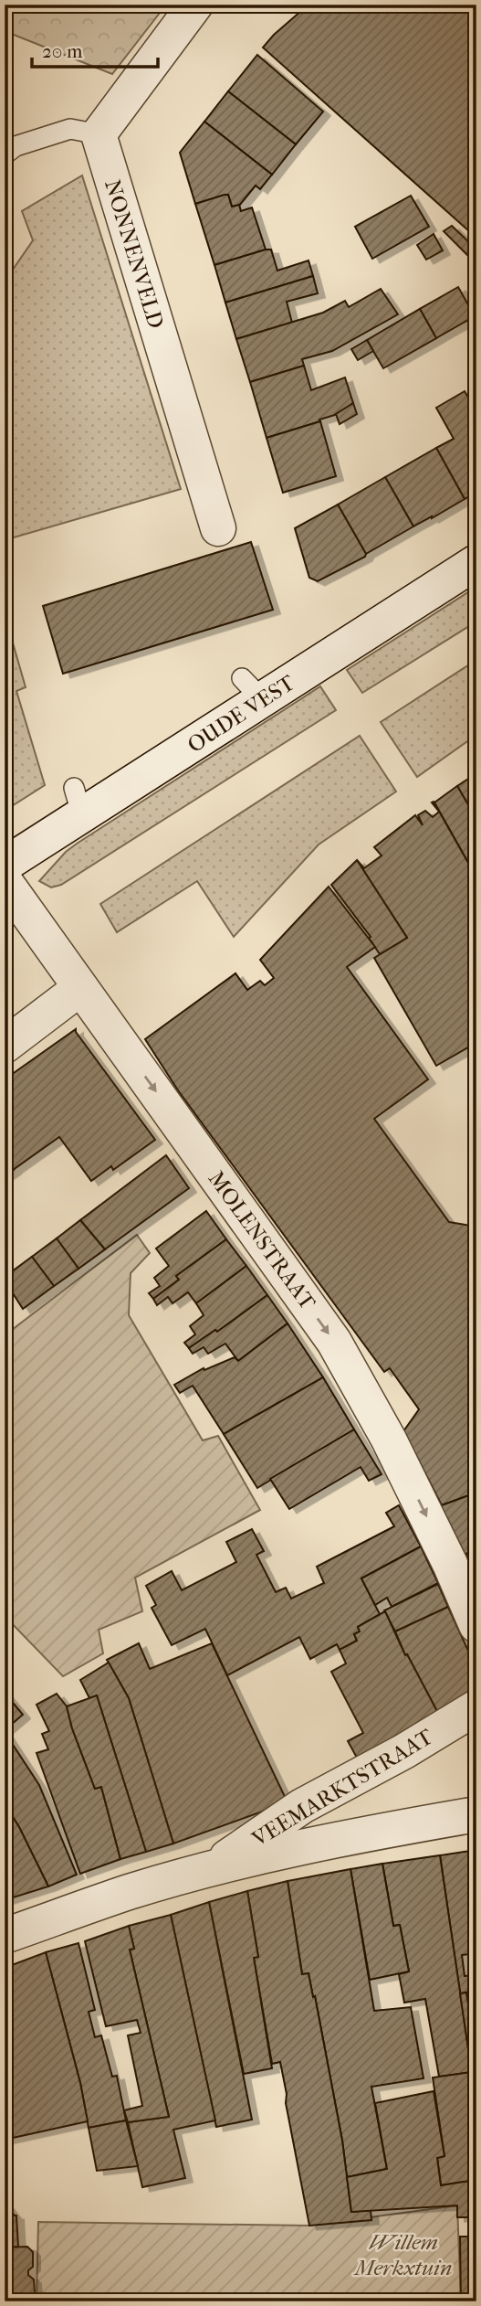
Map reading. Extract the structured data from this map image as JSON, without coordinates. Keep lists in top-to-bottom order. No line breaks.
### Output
{"streets":{"street":["NONNENVELD","OUDE VEST","MOLENSTRAAT","VEEMARKTSTRAAT"]},"one_way":["MOLENSTRAAT"],"parks":["Willem Merkxtuin"],"scale_bar":"20 m"}
